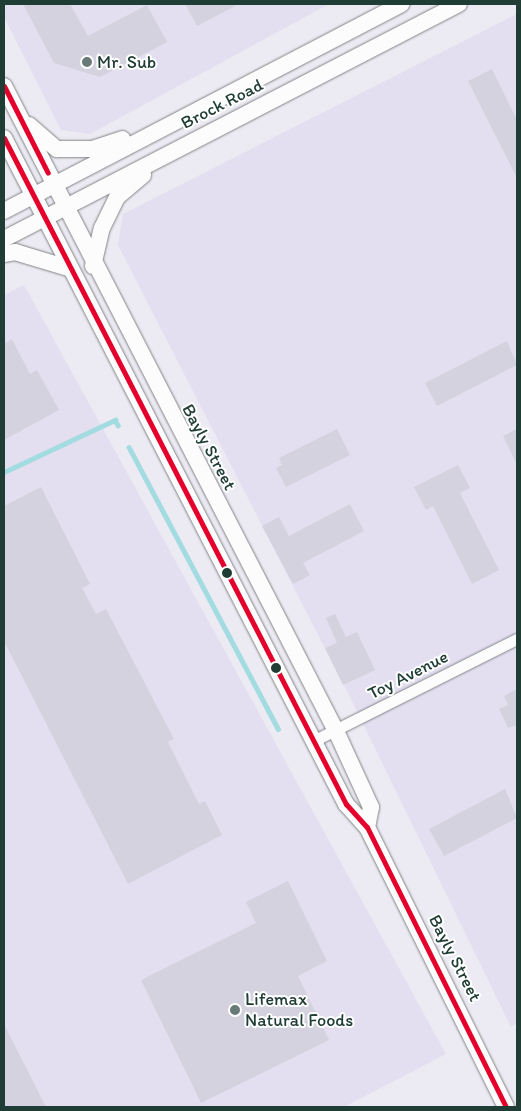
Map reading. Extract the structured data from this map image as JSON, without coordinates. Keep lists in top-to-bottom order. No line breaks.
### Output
{"streets":{"main road":["Brock Road","Bayly Street"],"street":["Toy Avenue"]},"crossings":[["Brock Road","Bayly Street"],["Bayly Street","Toy Avenue"]],"places":["Mr. Sub","Lifemax Natural Foods"]}
